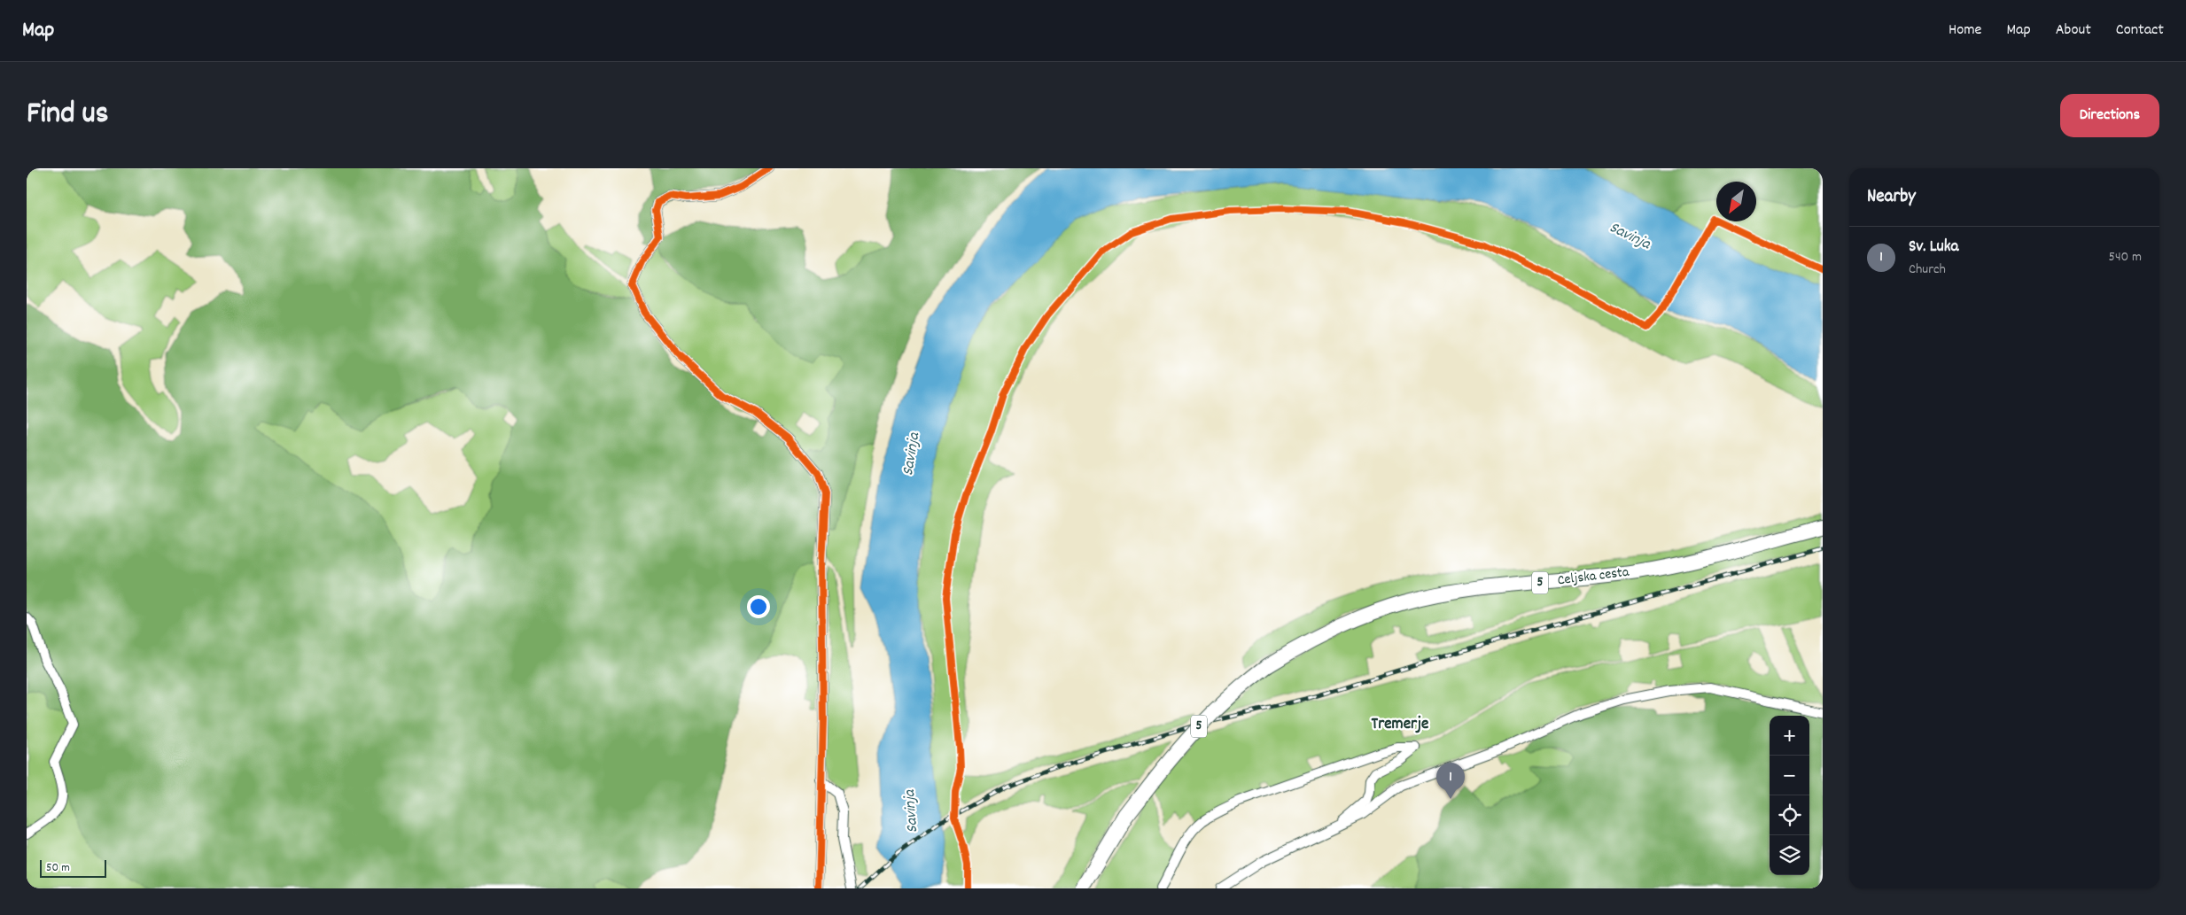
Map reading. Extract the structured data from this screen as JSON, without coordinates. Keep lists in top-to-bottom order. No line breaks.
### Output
{"streets":{"main road":["Celjska cesta","5"]},"districts":["Tremerje"],"water":["Savinja"],"scale_bar":"50 m","north":"bottom left","page":{"header":"Map","nav":["Home","Map","About","Contact"],"title":"Find us","buttons":"Directions","heading":"Nearby","list":[{"mark":"1","name":"Sv. Luka","note":"Church","value":"540 m"}],"map_buttons":["+","−"],"pins":"1","scale":"50 m"}}
